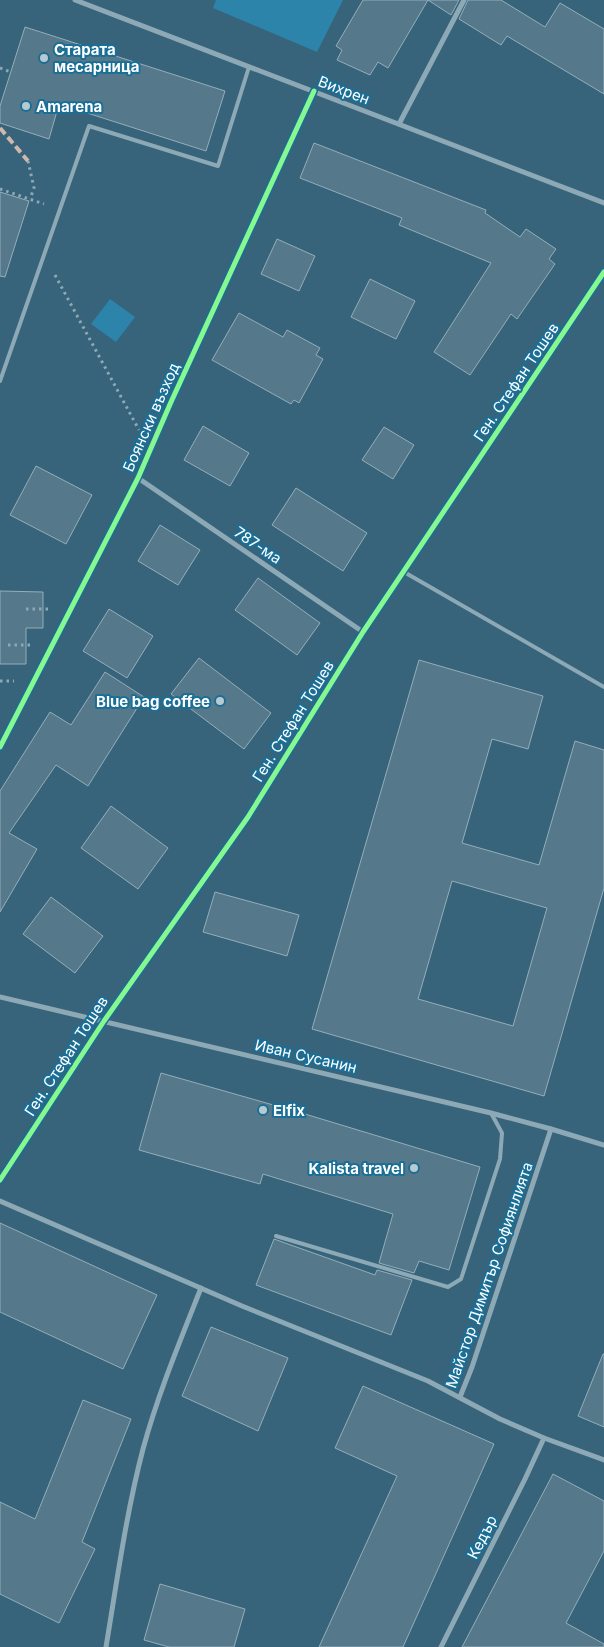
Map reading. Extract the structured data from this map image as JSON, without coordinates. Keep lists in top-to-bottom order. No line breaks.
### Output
{"streets":{"street":["Вихрен","Ген. Стефан Тошев","Боянски възход","787-ма","Иван Сусанин","Майстор Димитър Софиянлията","Кедър"]},"crossings":[["Вихрен","Боянски възход"],["Ген. Стефан Тошев","787-ма"],["Ген. Стефан Тошев","Иван Сусанин"],["Боянски възход","787-ма"],["Иван Сусанин","Майстор Димитър Софиянлията"],["Майстор Димитър Софиянлията","Кедър"]],"places":["Старата месарница","Amarena","Blue bag coffee","Elfix","Kalista travel"]}
